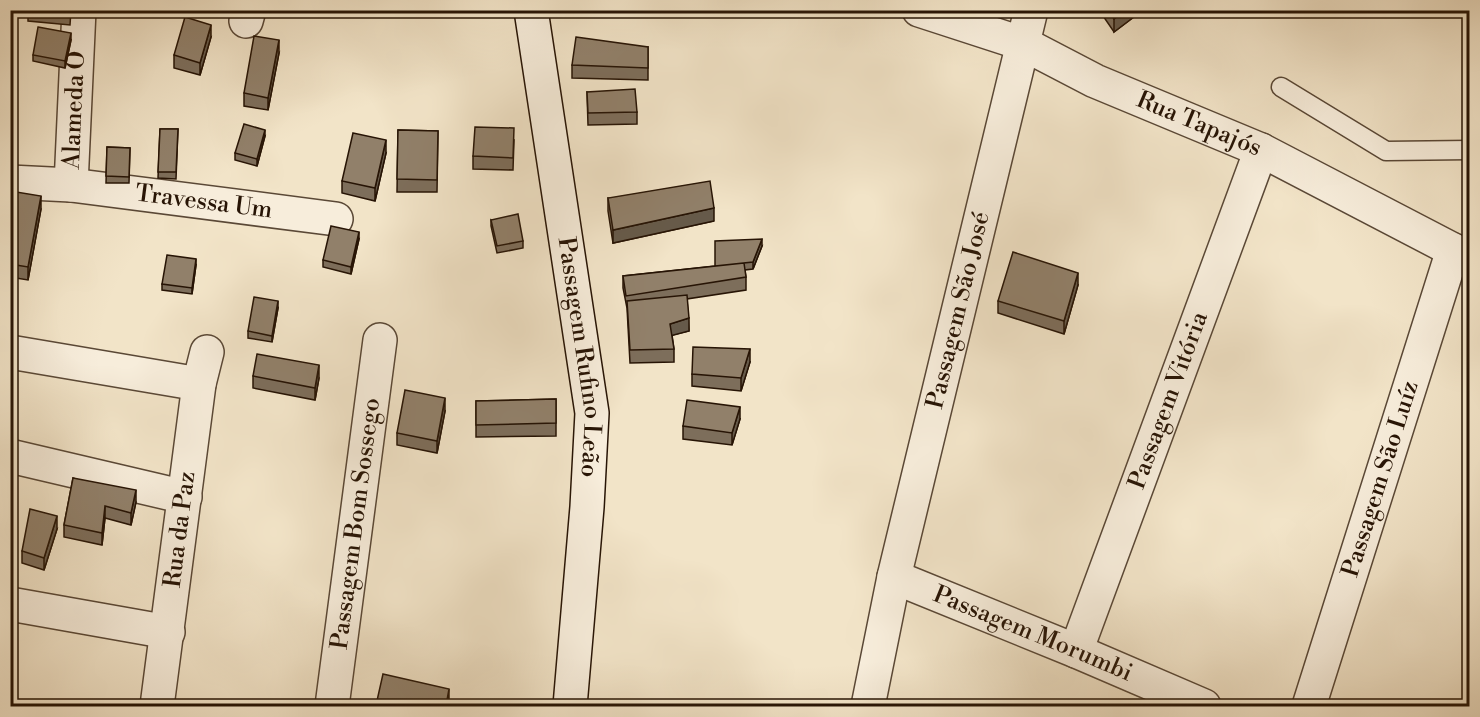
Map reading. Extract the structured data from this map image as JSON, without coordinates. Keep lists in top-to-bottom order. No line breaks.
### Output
{"streets":{"street":["Alameda O","Rua Tapajós","Travessa Um","Passagem São José","Passagem Rufino Leão","Passagem Vitória","Passagem São Luíz","Passagem Bom Sossego","Rua da Paz","Passagem Morumbi"]},"crossings":[["Alameda O","Travessa Um"],["Rua Tapajós","Passagem São José"],["Rua Tapajós","Passagem Vitória"],["Rua Tapajós","Passagem São Luíz"],["Passagem São José","Passagem Morumbi"],["Passagem Vitória","Passagem Morumbi"]]}
